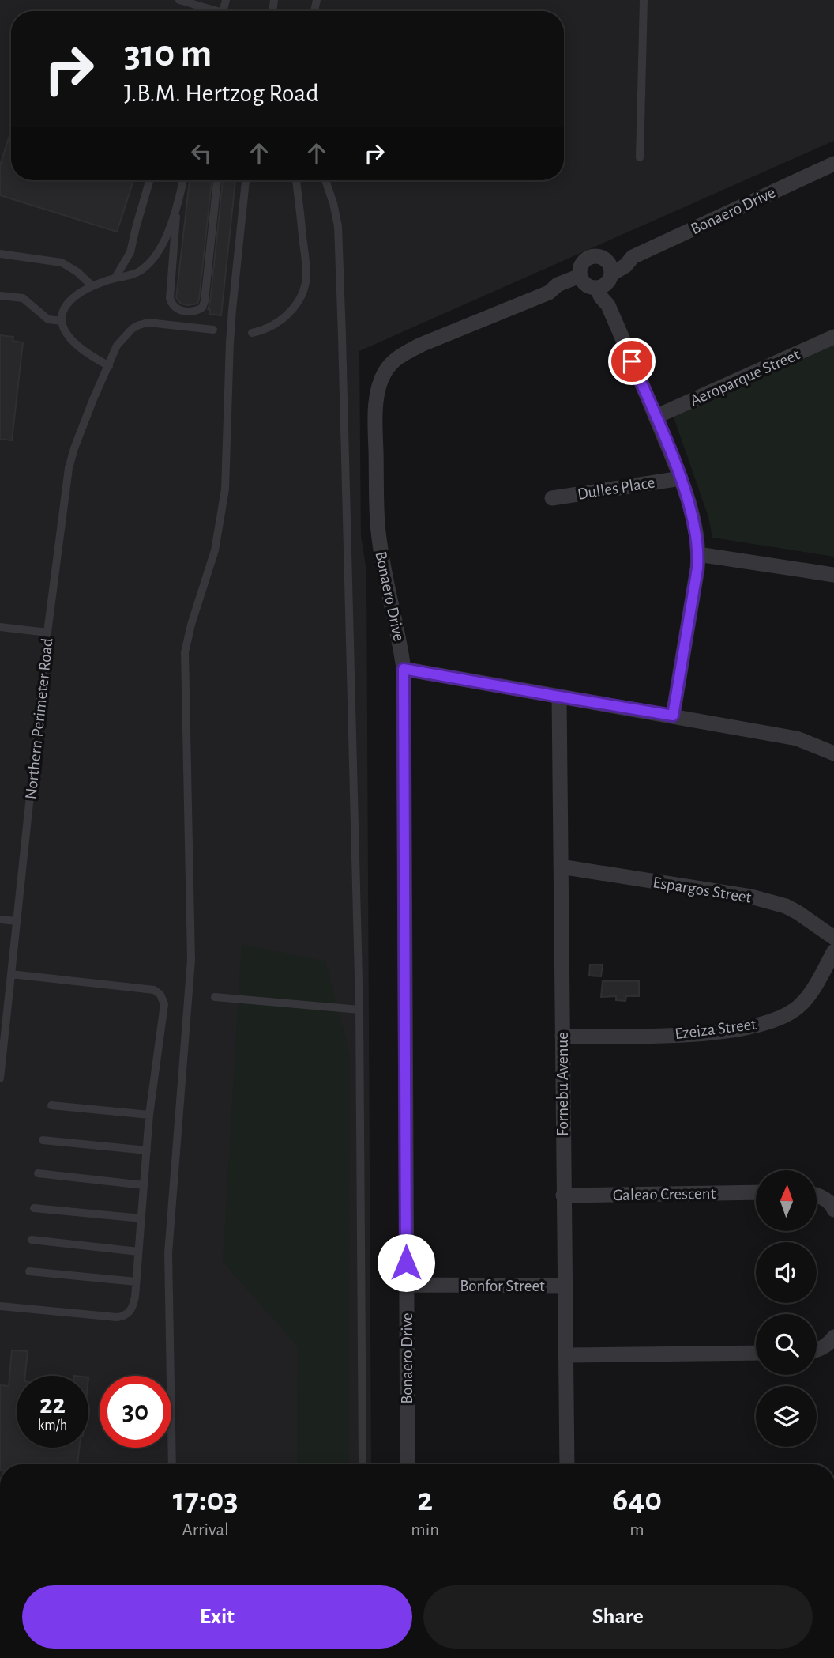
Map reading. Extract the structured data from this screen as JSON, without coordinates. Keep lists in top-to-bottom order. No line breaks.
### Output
{"streets":{"street":["Bonaero Drive","Aeroparque Street","Dulles Place","Espargos Street","Ezeiza Street","Fornebu Avenue","Galeao Crescent","Bonfor Street"],"lane":["Northern Perimeter Road"]},"crossings":[["Bonaero Drive","Bonfor Street"],["Espargos Street","Fornebu Avenue"],["Ezeiza Street","Fornebu Avenue"],["Fornebu Avenue","Galeao Crescent"],["Fornebu Avenue","Bonfor Street"]],"north":"top","page":{"turn":["310 m","J.B.M. Hertzog Road"],"speed":"22 km/h","limit":"30","eta":["17:03","Arrival","2","min","640","m"],"buttons":["Exit","Share"]}}
